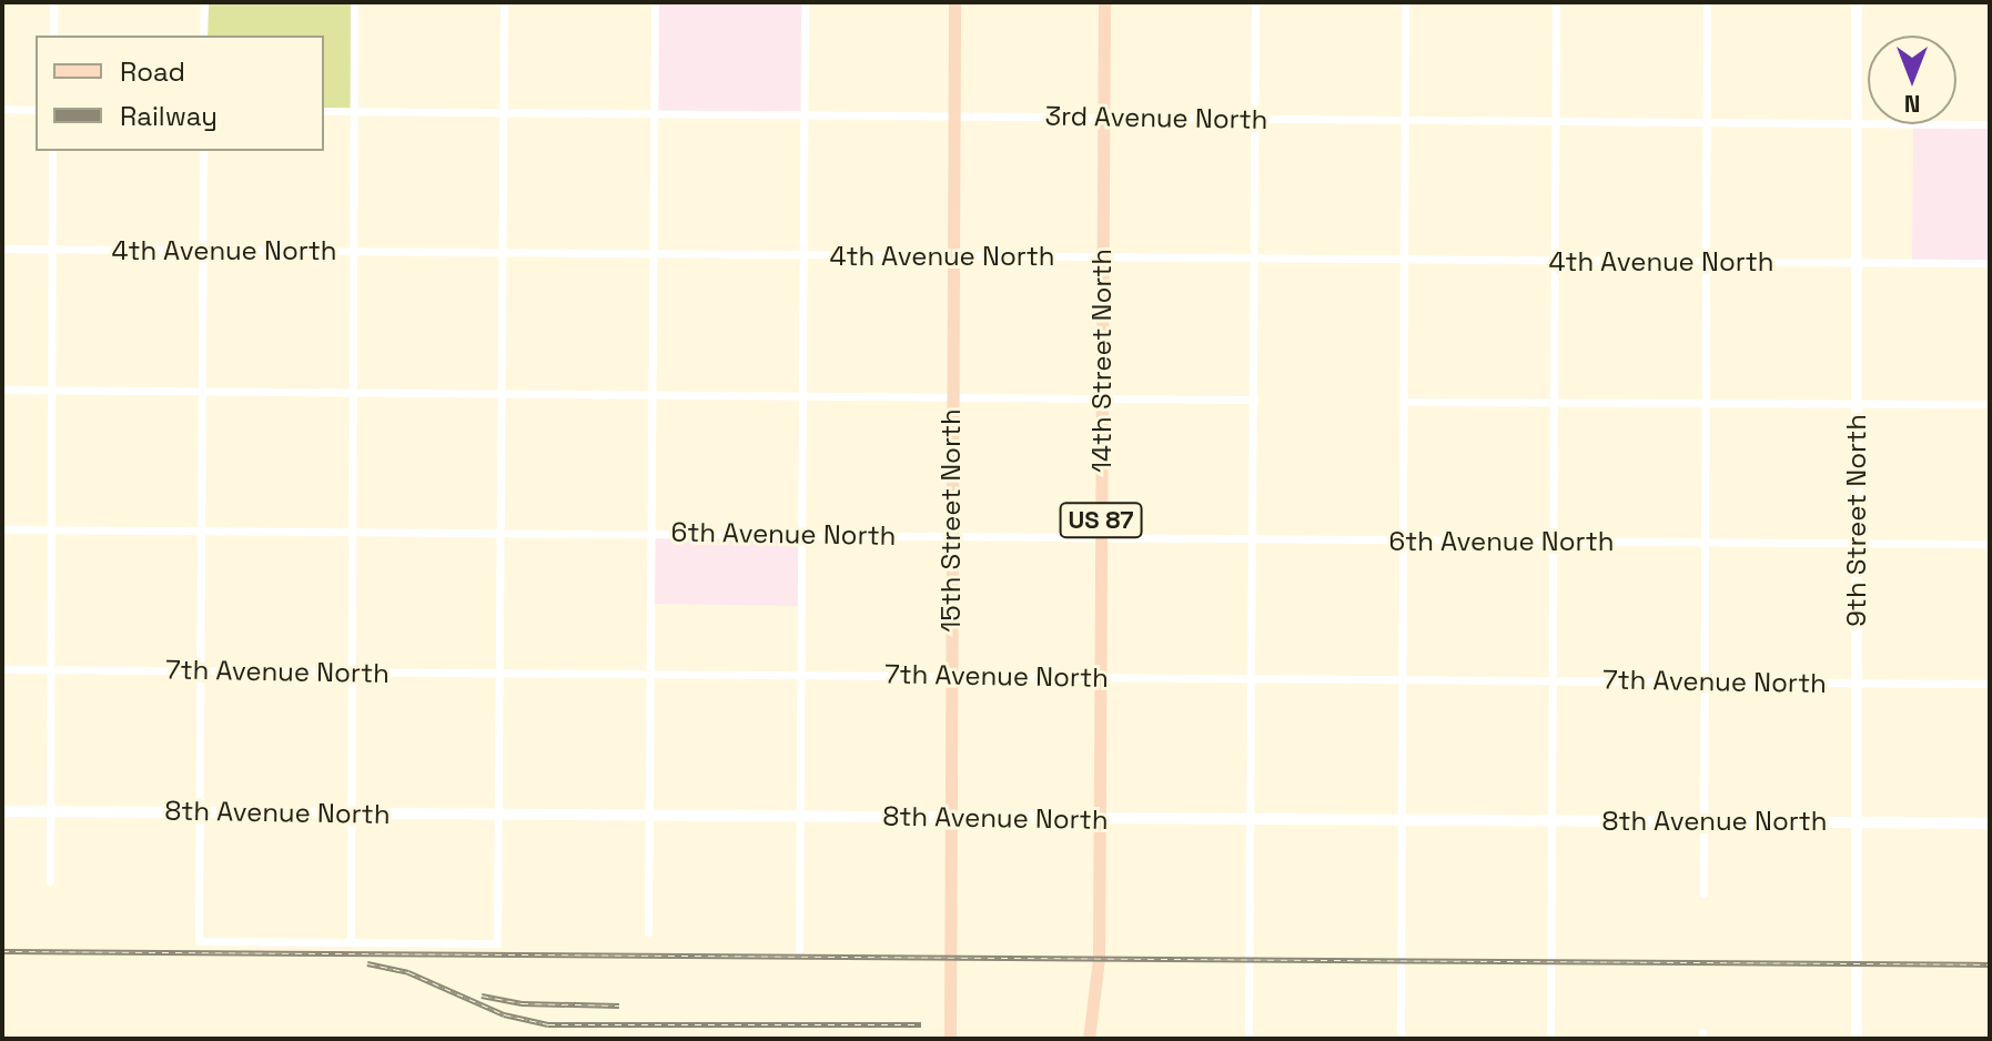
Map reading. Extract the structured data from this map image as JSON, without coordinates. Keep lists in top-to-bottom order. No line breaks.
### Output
{"streets":{"main road":["14th Street North","15th Street North","US 87"],"street":["3rd Avenue North","4th Avenue North","9th Street North","6th Avenue North","7th Avenue North","8th Avenue North"]},"crossings":[["3rd Avenue North","14th Street North"],["3rd Avenue North","15th Street North"],["3rd Avenue North","9th Street North"],["4th Avenue North","14th Street North"],["4th Avenue North","15th Street North"],["4th Avenue North","9th Street North"],["14th Street North","6th Avenue North"],["14th Street North","7th Avenue North"],["14th Street North","8th Avenue North"],["15th Street North","6th Avenue North"],["15th Street North","7th Avenue North"],["15th Street North","8th Avenue North"],["9th Street North","6th Avenue North"],["9th Street North","7th Avenue North"],["9th Street North","8th Avenue North"]],"legend":["Road","Railway"],"north":"bottom"}
